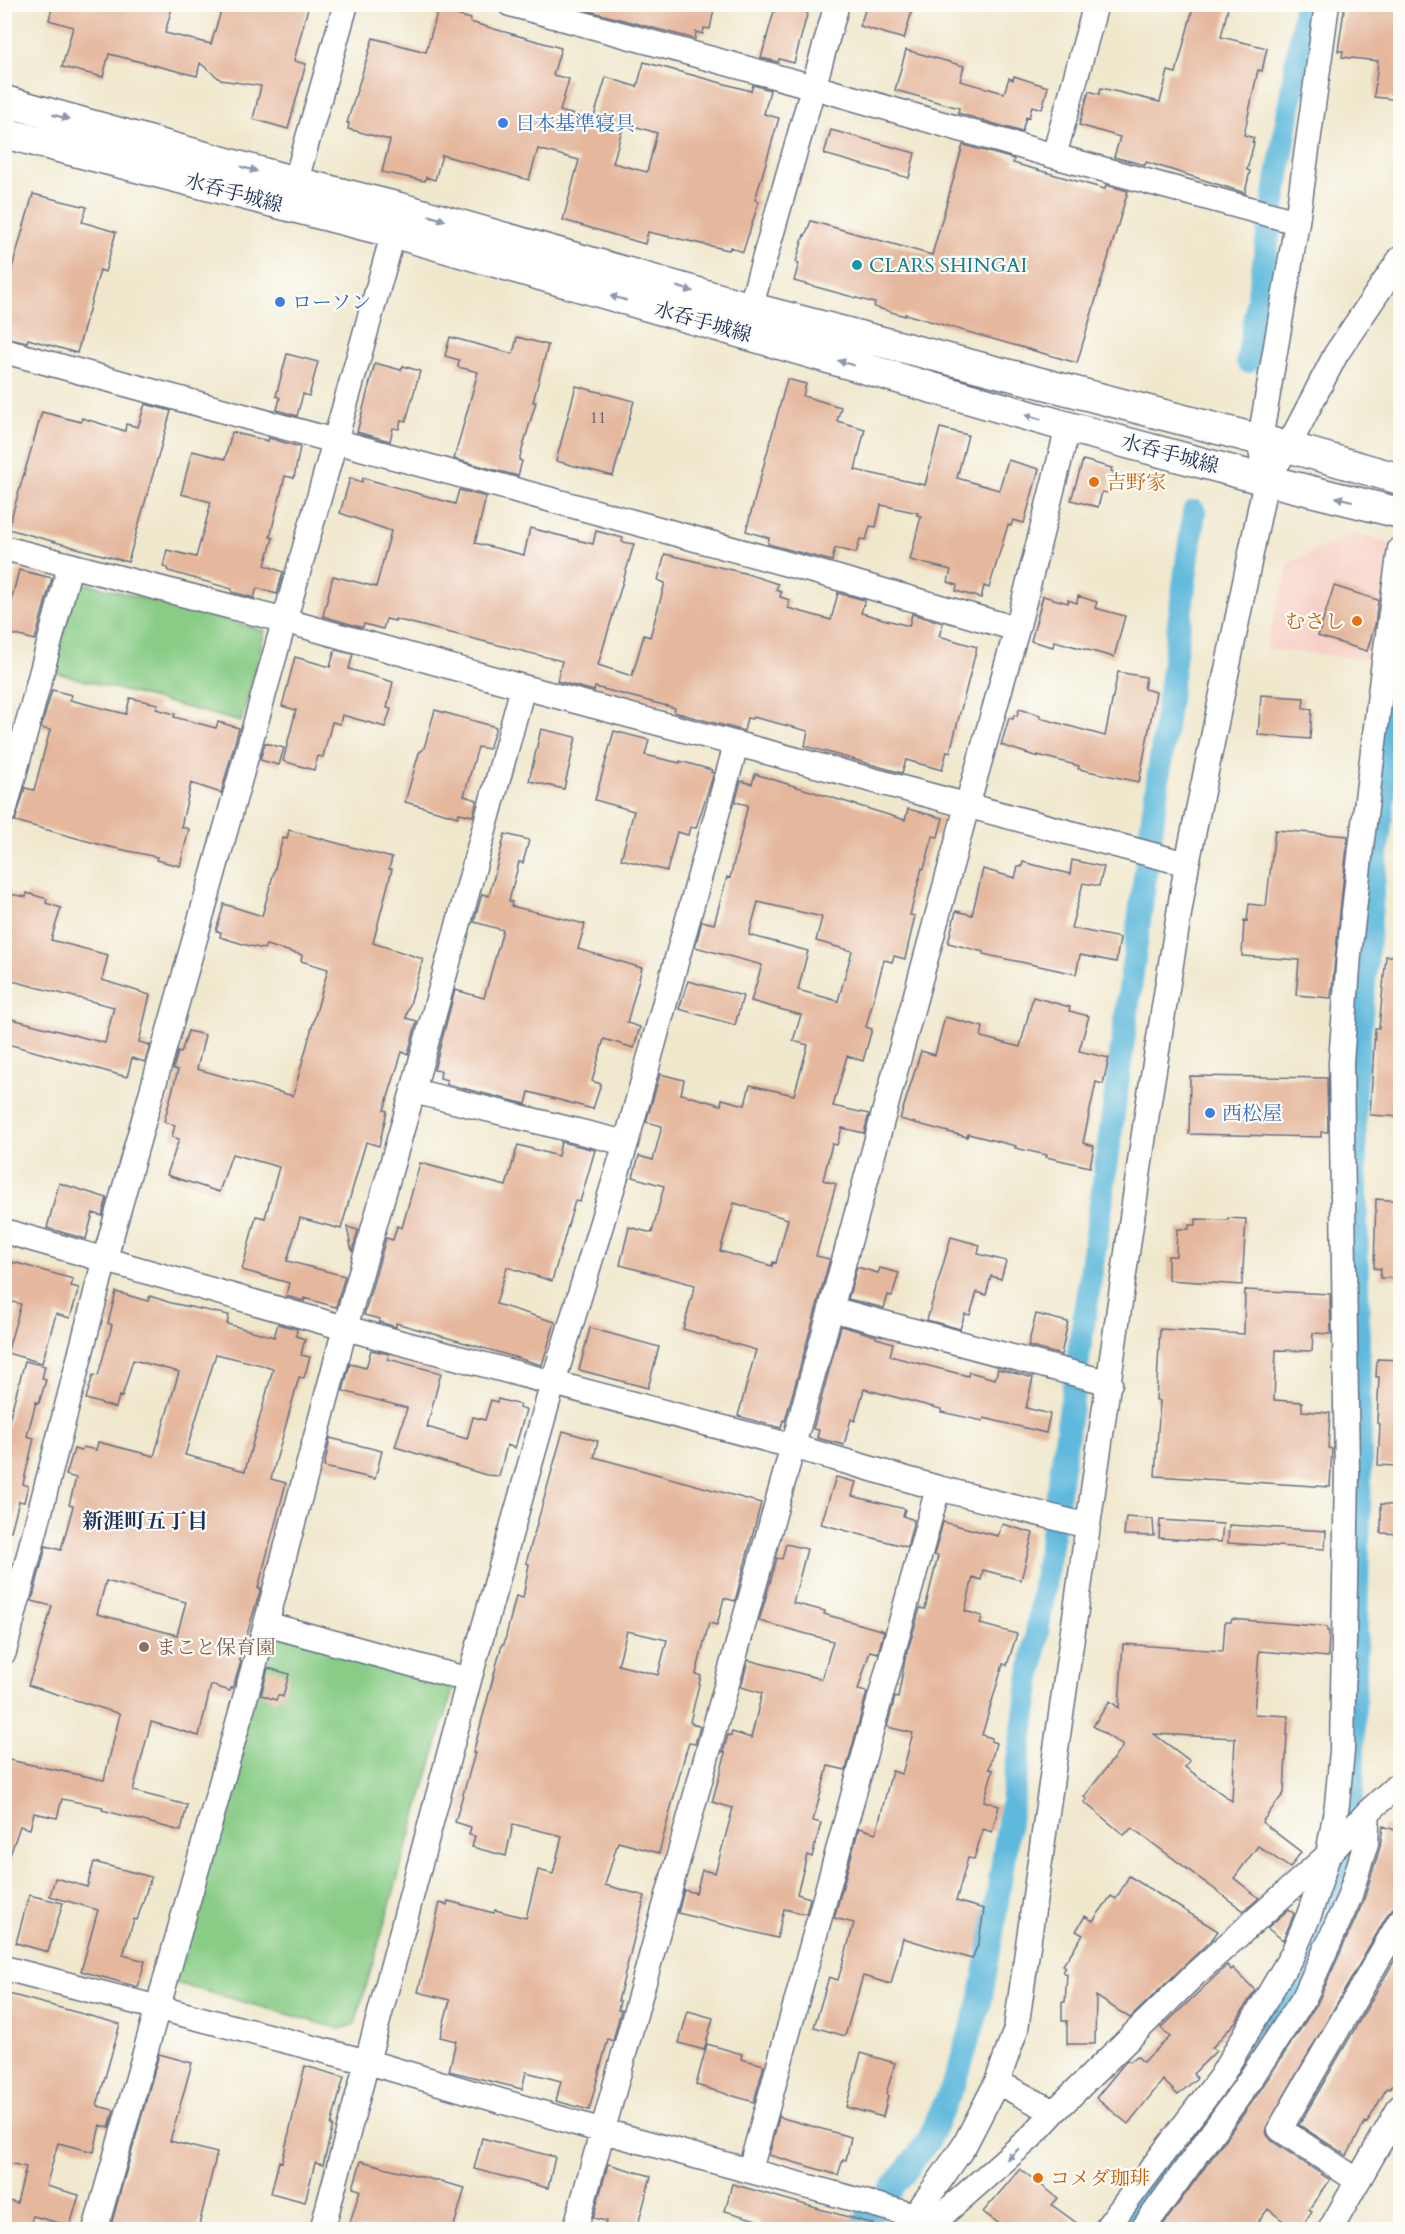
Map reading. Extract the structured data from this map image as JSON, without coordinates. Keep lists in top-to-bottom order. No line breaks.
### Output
{"streets":{"main road":["水呑手城線"]},"districts":["新涯町五丁目"],"places":["日本基準寝具","CLARS SHINGAI","ローソン","吉野家","むさし","西松屋","まこと保育園","コメダ珈琲"],"house_numbers":["11"]}
